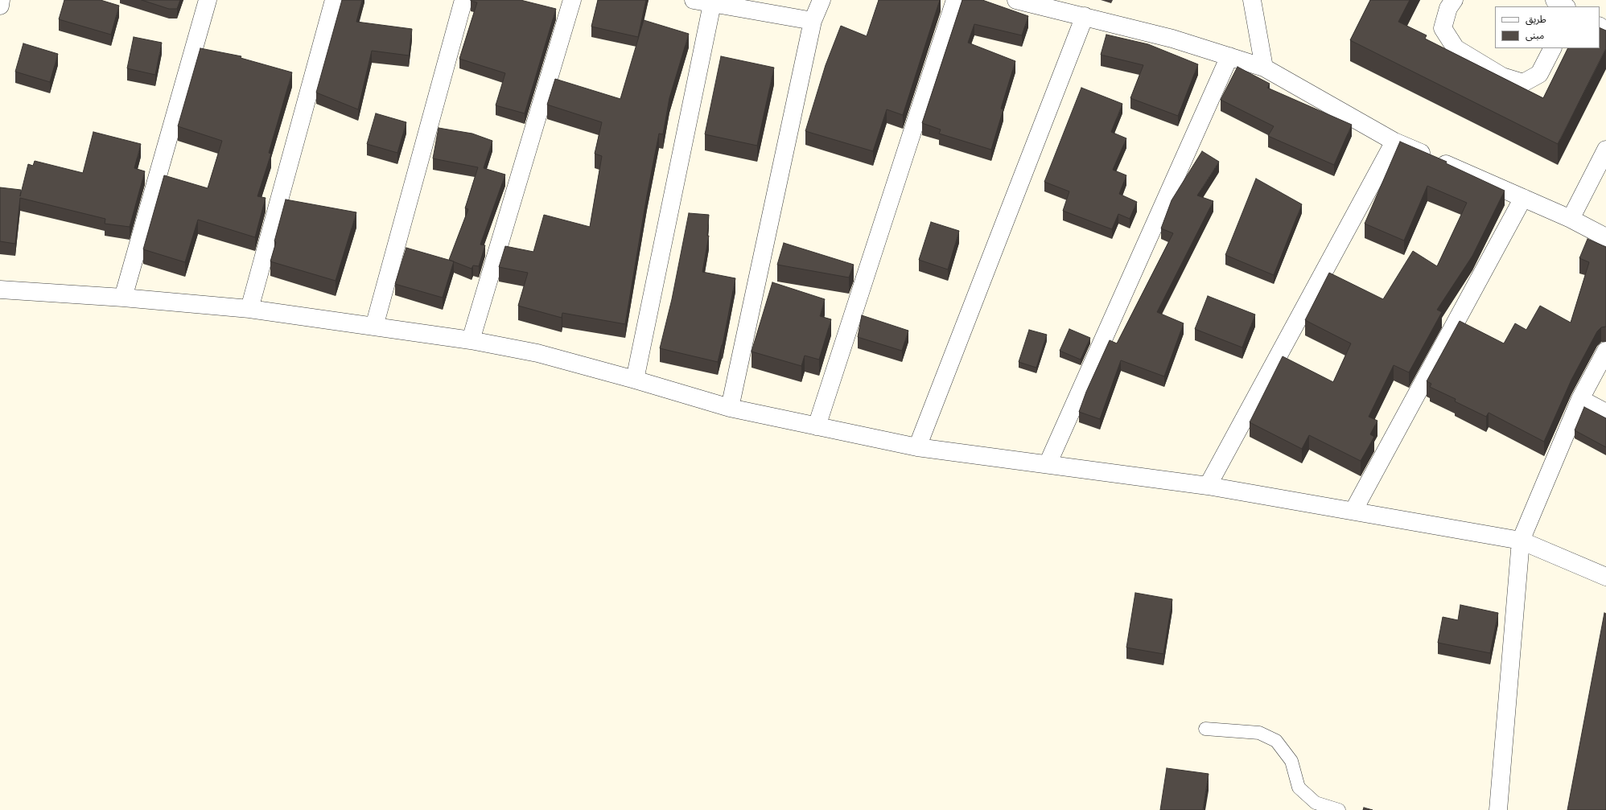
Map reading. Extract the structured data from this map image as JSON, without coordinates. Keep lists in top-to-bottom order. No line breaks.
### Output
{"legend":["طريق","مبنى"]}
